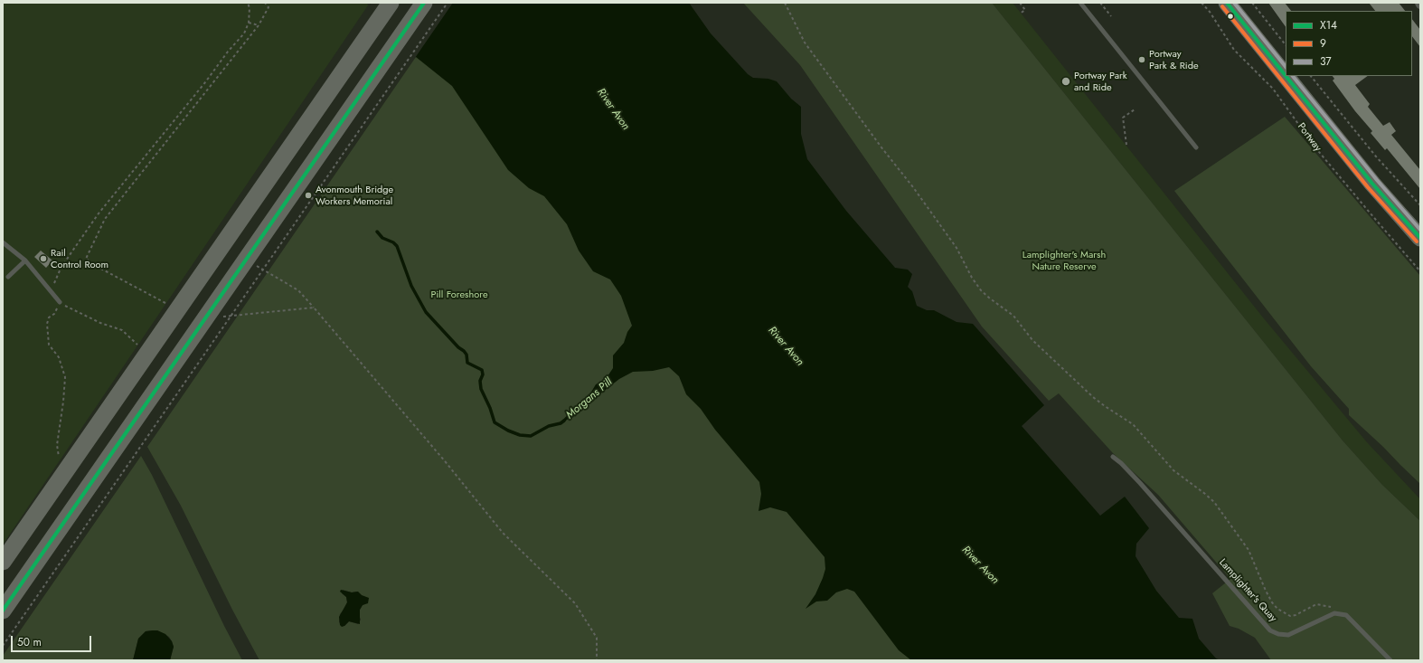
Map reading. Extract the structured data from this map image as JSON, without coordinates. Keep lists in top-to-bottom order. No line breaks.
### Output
{"streets":{"highway":["Portway"],"lane":["Lamplighter's Quay"]},"water":["River Avon","Morgans Pill"],"parks":["Lamplighter's Marsh Nature Reserve","Pill Foreshore"],"places":["Portway Park & Ride","Portway Park and Ride","Avonmouth Bridge Workers Memorial","Rail Control Room"],"lines":["transit line X14","transit line 37","transit line 9"],"legend":["X14","9","37"],"scale_bar":"50 m"}
